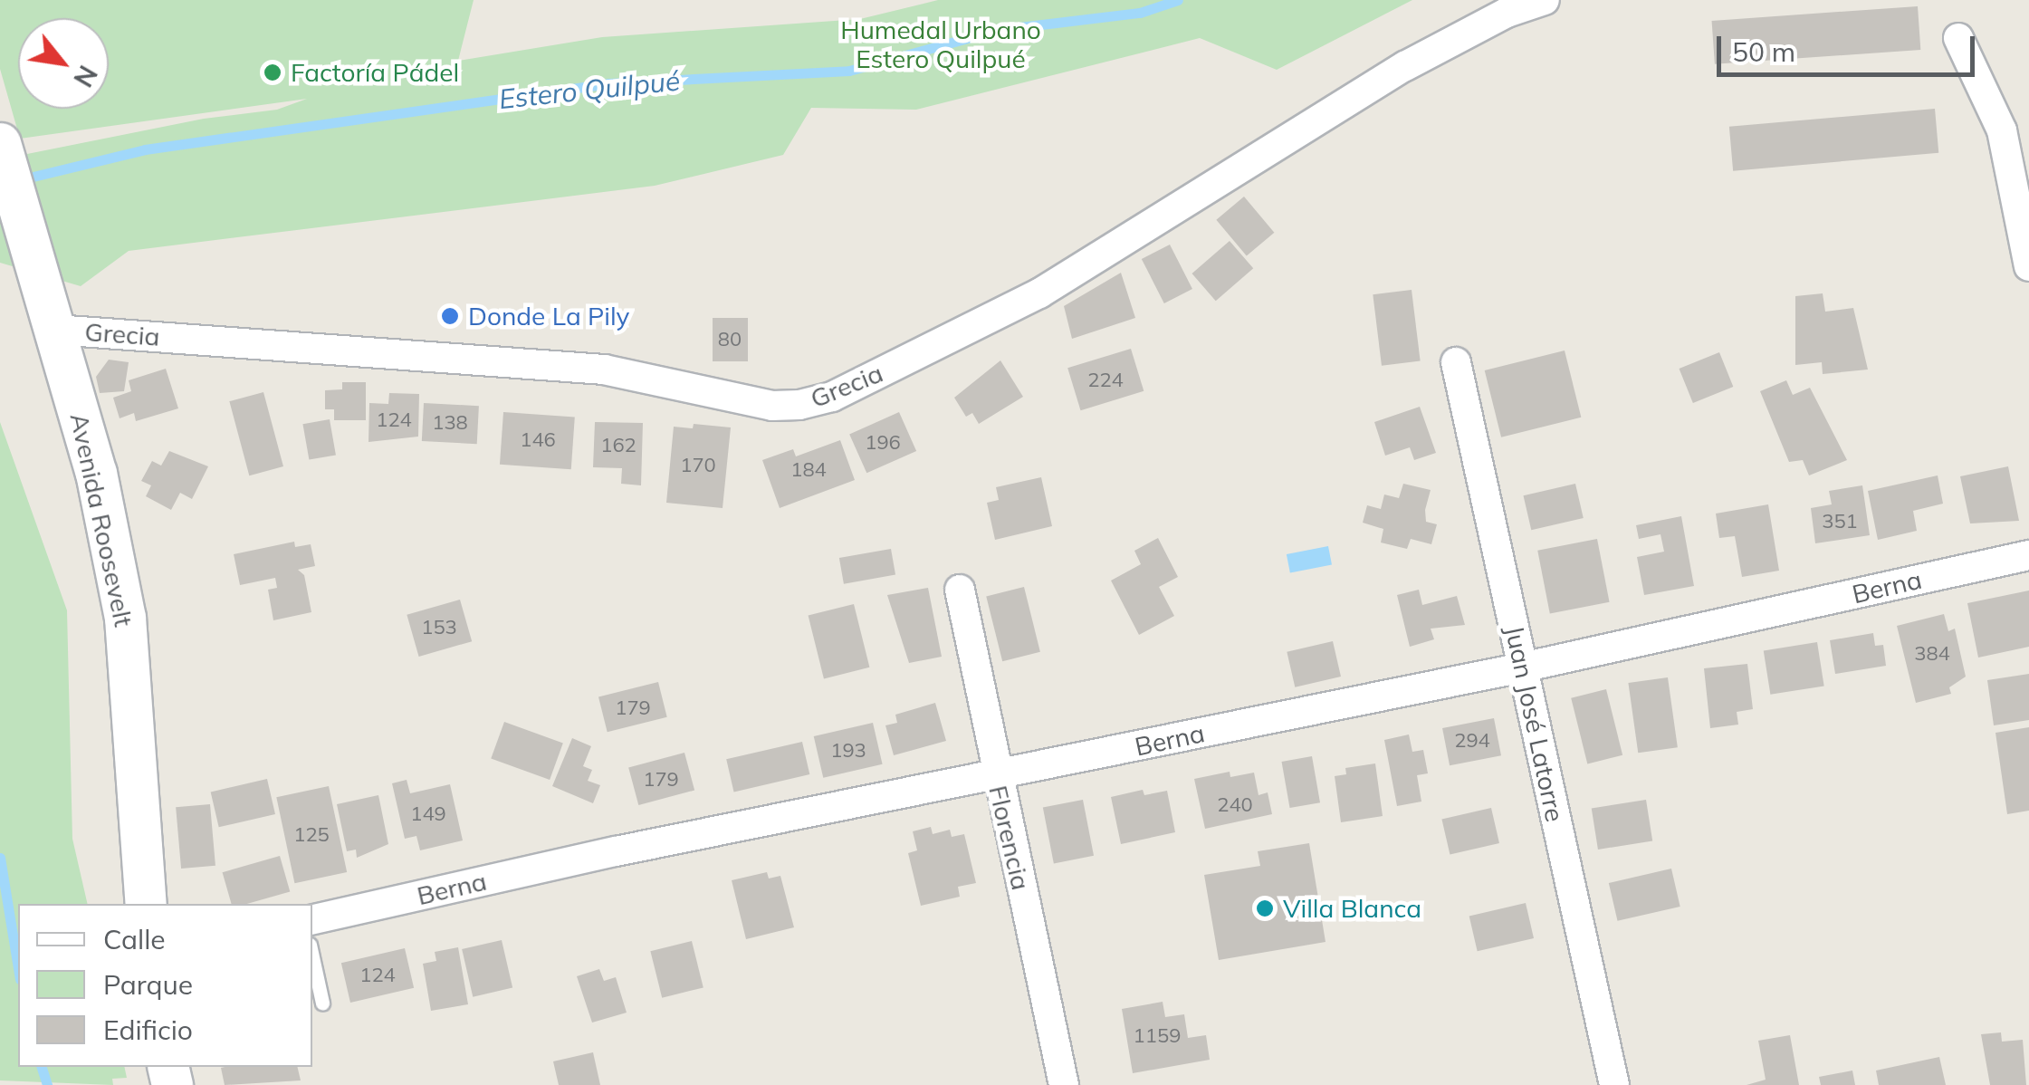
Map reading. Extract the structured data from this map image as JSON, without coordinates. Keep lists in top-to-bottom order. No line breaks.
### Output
{"streets":{"street":["Grecia","Avenida Roosevelt","Berna","Juan José Latorre","Florencia"]},"crossings":[["Grecia","Avenida Roosevelt"],["Berna","Juan José Latorre"],["Berna","Florencia"]],"water":["Estero Quilpué"],"parks":["Humedal Urbano Estero Quilpué"],"places":["Factoría Pádel","Donde La Pily","Villa Blanca"],"house_numbers":["80","224","124","138","146","196","162","170","184","351","153","384","179","294","193","179","240","149","125","124","1159"],"legend":["Calle","Parque","Edificio"],"scale_bar":"50 m","north":"bottom right"}
